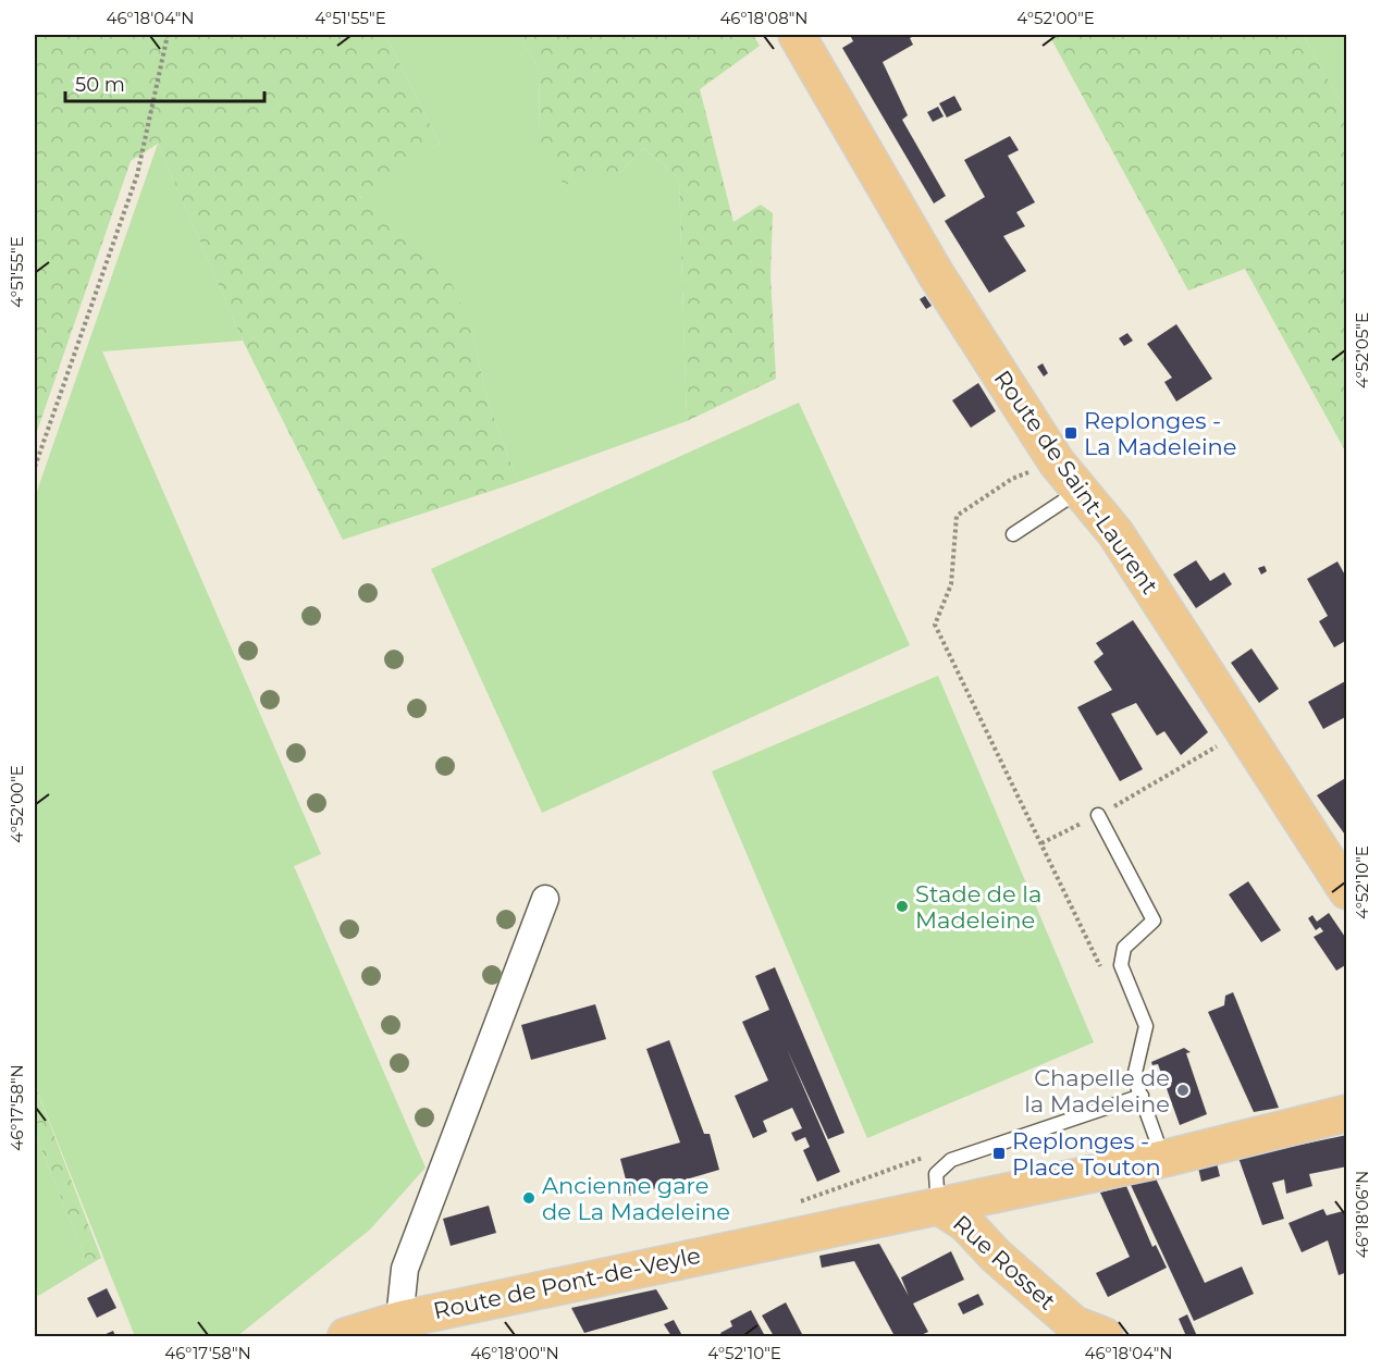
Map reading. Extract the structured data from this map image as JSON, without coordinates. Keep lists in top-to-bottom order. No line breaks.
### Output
{"streets":{"main road":["Route de Saint-Laurent","Rue Rosset","Route de Pont-de-Veyle"]},"crossings":[["Rue Rosset","Route de Pont-de-Veyle"]],"places":{"transit":["Replonges - La Madeleine","Replonges - Place Touton"],"other":["Stade de la Madeleine","Chapelle de la Madeleine","Ancienne gare de La Madeleine"]},"scale_bar":"50 m","coordinates":["46°18'04\"N","4°51'55\"E","46°18'08\"N","4°52'00\"E","4°52'05\"E","4°52'10\"E","46°17'58\"N","46°18'06\"N","46°18'00\"N"]}
